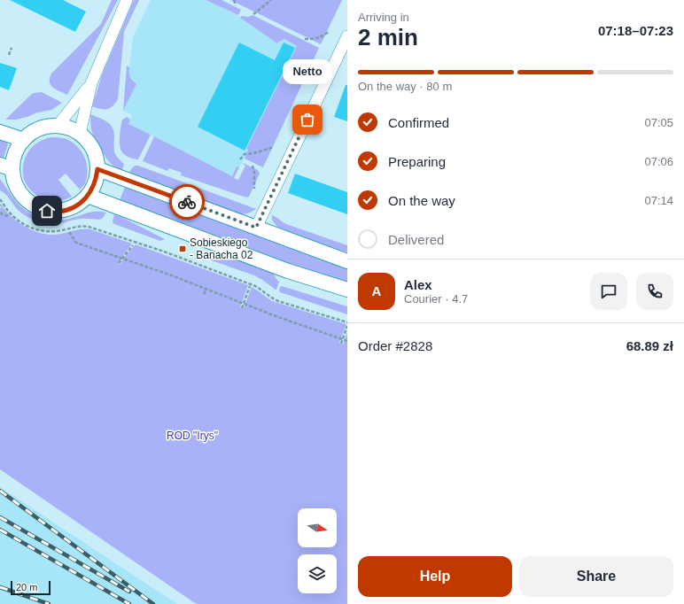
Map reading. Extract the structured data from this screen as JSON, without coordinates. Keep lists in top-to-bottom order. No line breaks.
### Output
{"parks":["ROD \"Irys\""],"places":{"other":["Netto"],"transit":["Sobieskiego - Banacha 02"]},"scale_bar":"20 m","north":"right","page":{"heading":["2 min","Arriving in","07:18–07:23"],"panel":["Alex","Courier · 4.7","Order #2828","68.89 zł"],"bubble":"Netto","bar":"On the way · 80 m","list":[["Confirmed","07:05"],["Preparing","07:06"],["On the way","07:14"],"Delivered"],"round":"A","buttons":["Help","Share"],"scale":"20 m"}}
